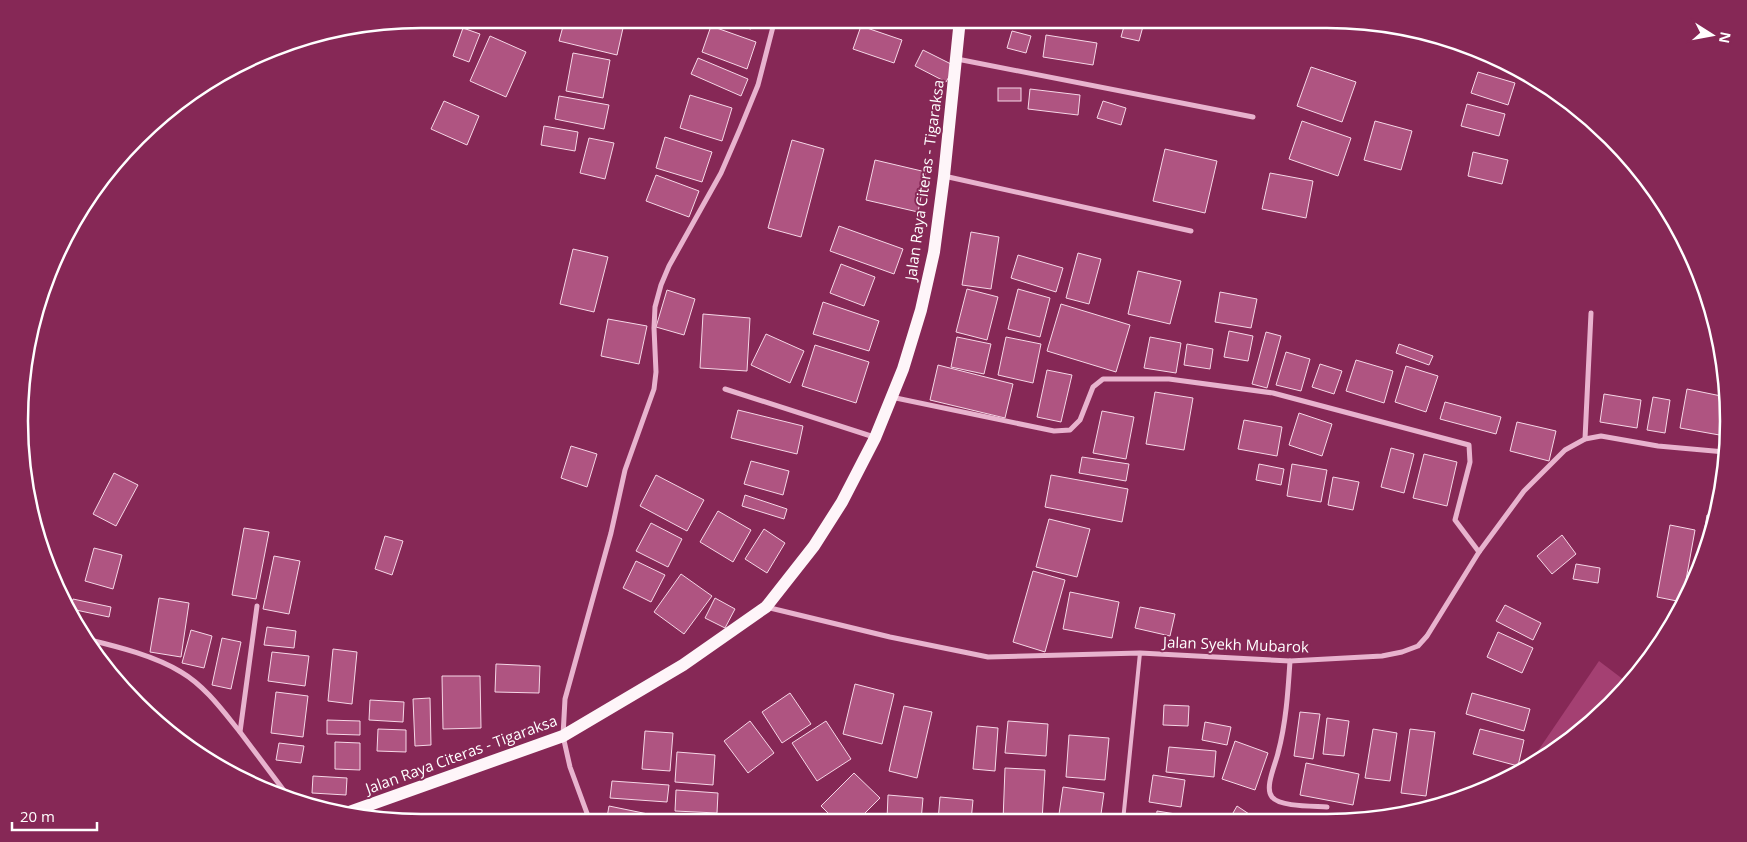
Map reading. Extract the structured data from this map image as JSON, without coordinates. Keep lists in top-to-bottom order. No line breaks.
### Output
{"streets":{"main road":["Jalan Raya Citeras - Tigaraksa"],"street":["Jalan Syekh Mubarok"]},"crossings":[["Jalan Raya Citeras - Tigaraksa","Jalan Syekh Mubarok"]],"scale_bar":"20 m","north":"right"}
